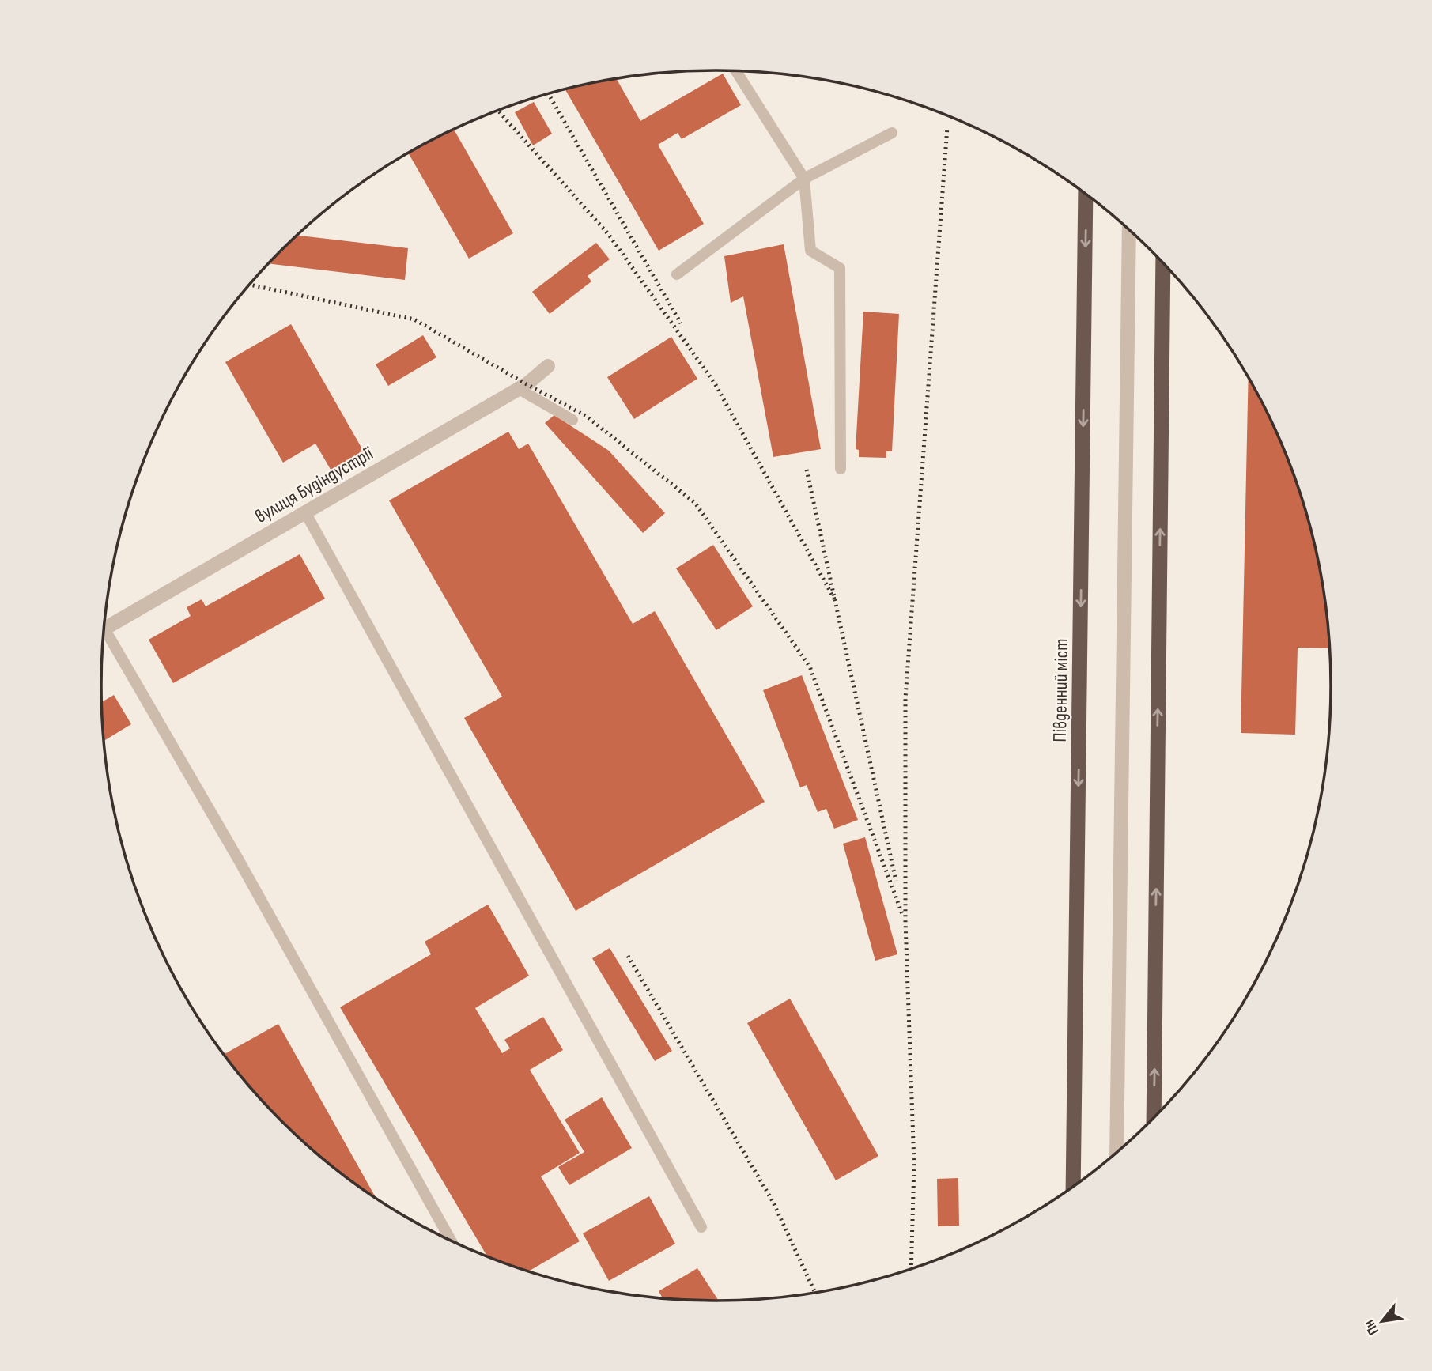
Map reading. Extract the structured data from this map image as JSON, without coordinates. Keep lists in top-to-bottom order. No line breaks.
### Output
{"streets":{"highway":["Південний міст"],"street":["вулиця Будіндустрії"]},"north":"bottom left"}
